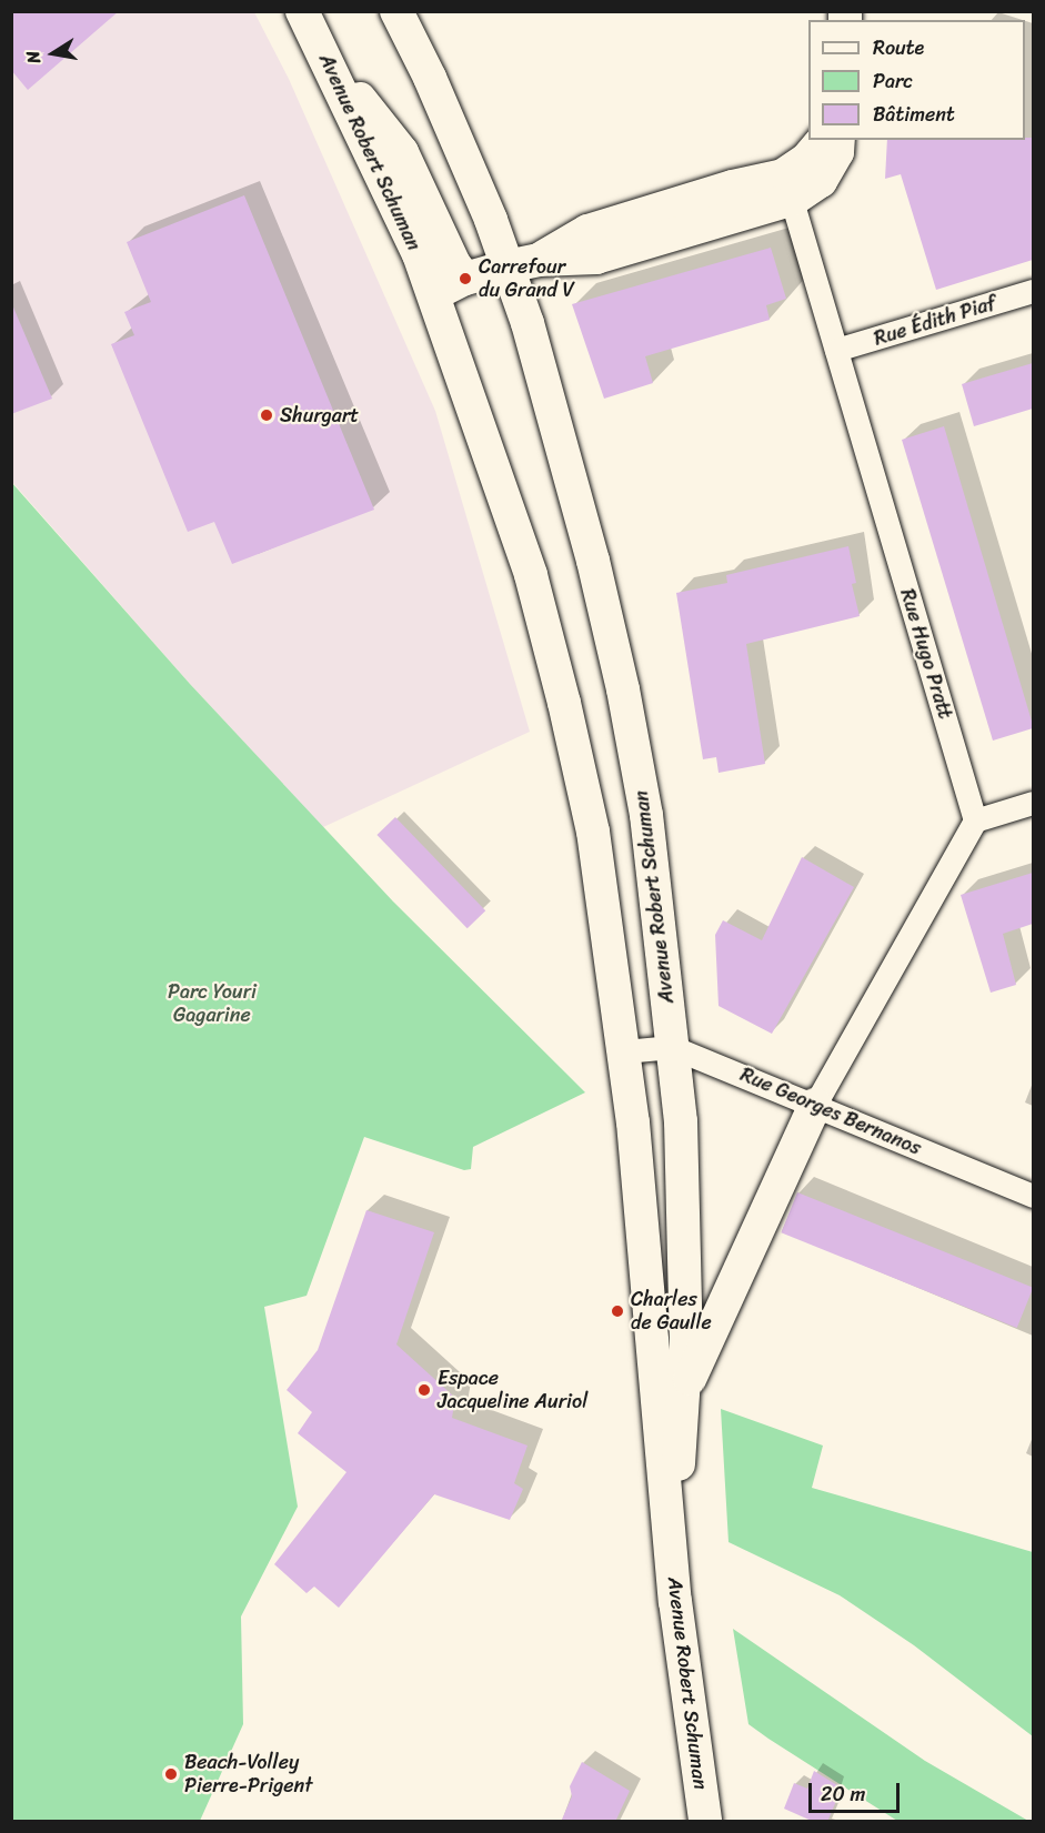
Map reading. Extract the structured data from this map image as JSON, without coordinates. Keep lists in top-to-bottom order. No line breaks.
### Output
{"streets":{"main road":["Avenue Robert Schuman"],"street":["Rue Édith Piaf","Rue Hugo Pratt","Rue Georges Bernanos"]},"crossings":[["Avenue Robert Schuman","Rue Georges Bernanos"],["Rue Édith Piaf","Rue Hugo Pratt"]],"parks":["Parc Youri Gagarine"],"places":["Carrefour du Grand V","Shurgart","Charles de Gaulle","Espace Jacqueline Auriol","Beach-Volley Pierre-Prigent"],"legend":["Route","Parc","Bâtiment"],"scale_bar":"20 m","north":"left"}
